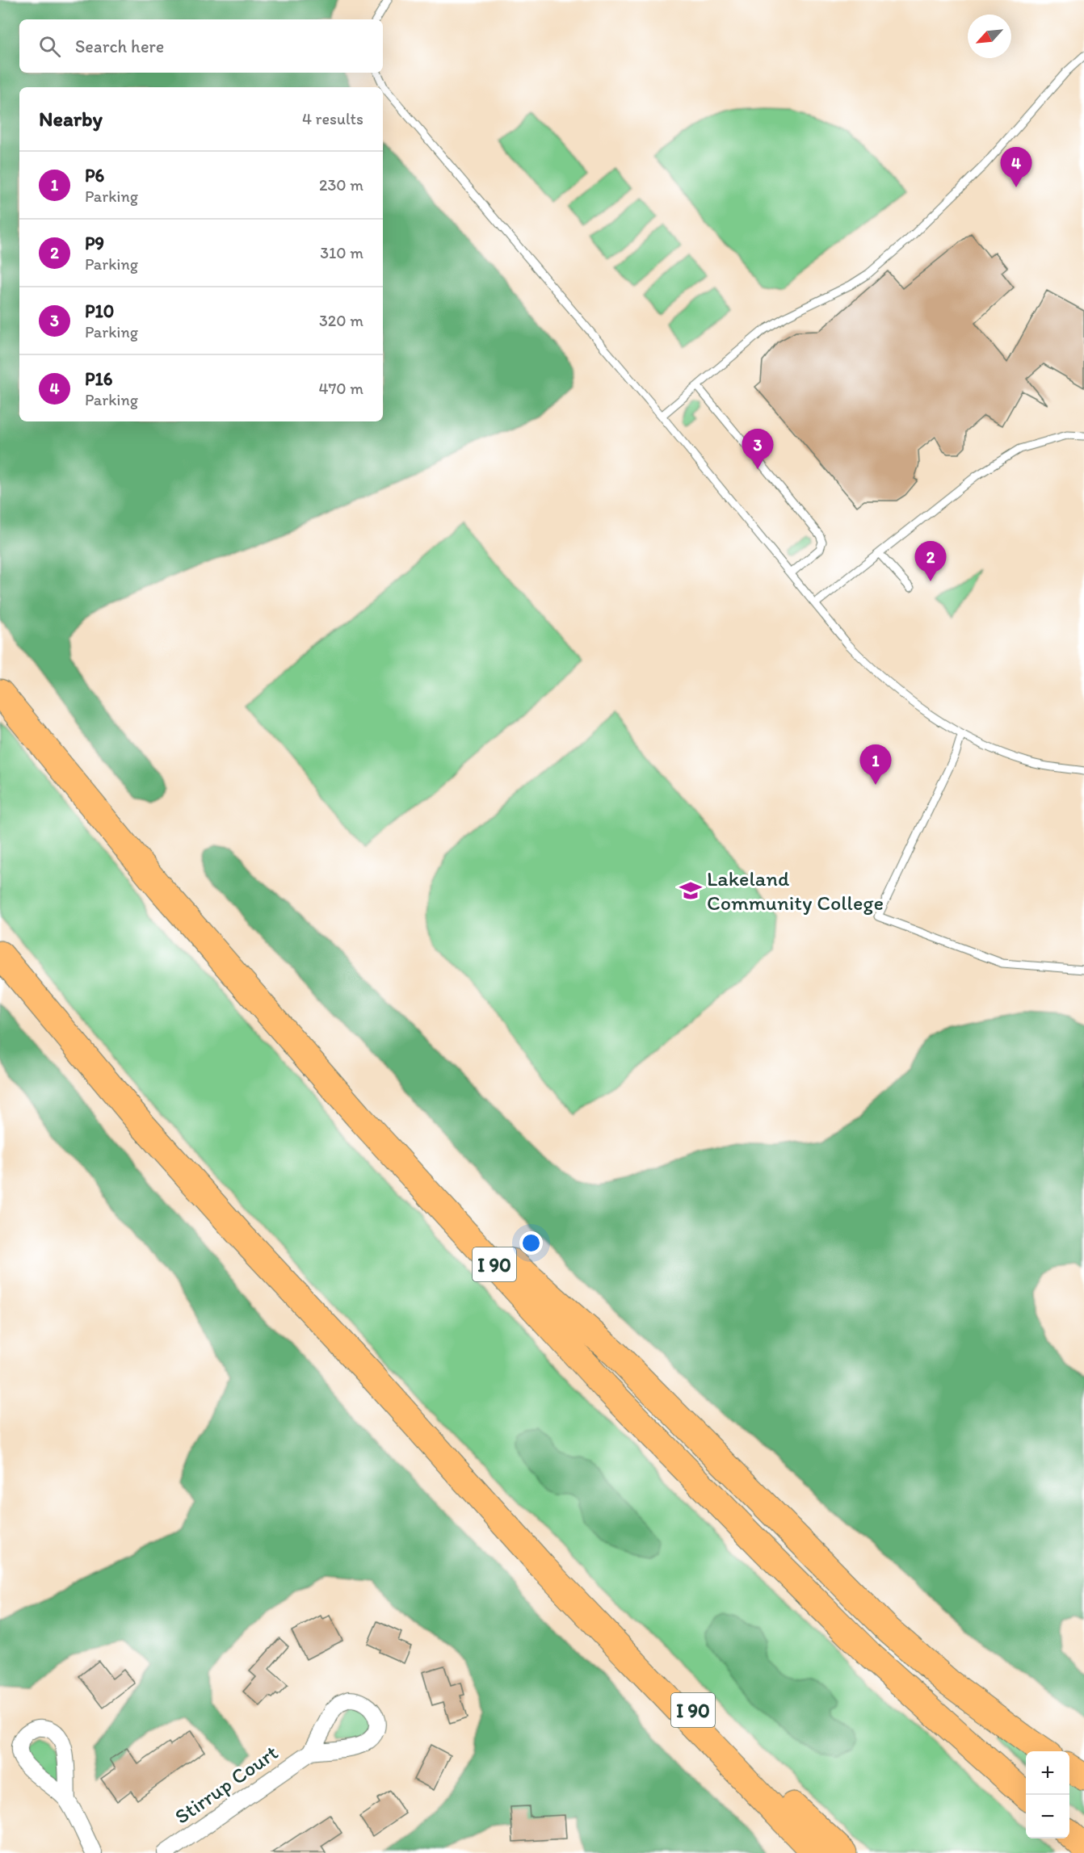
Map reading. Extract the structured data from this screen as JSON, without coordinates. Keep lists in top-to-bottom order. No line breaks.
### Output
{"streets":{"highway":["I 90"],"street":["Stirrup Court"]},"places":{"school or university":["Lakeland Community College"]},"north":"bottom left","page":{"search":"Search here","heading":["Nearby","4 results"],"pins":["4","3","2","1"],"list":[{"mark":"1","name":"P6","note":"Parking","value":"230 m"},{"mark":"2","name":"P9","note":"Parking","value":"310 m"},{"mark":"3","name":"P10","note":"Parking","value":"320 m"},{"mark":"4","name":"P16","note":"Parking","value":"470 m"}],"map_buttons":["+","−"]}}
